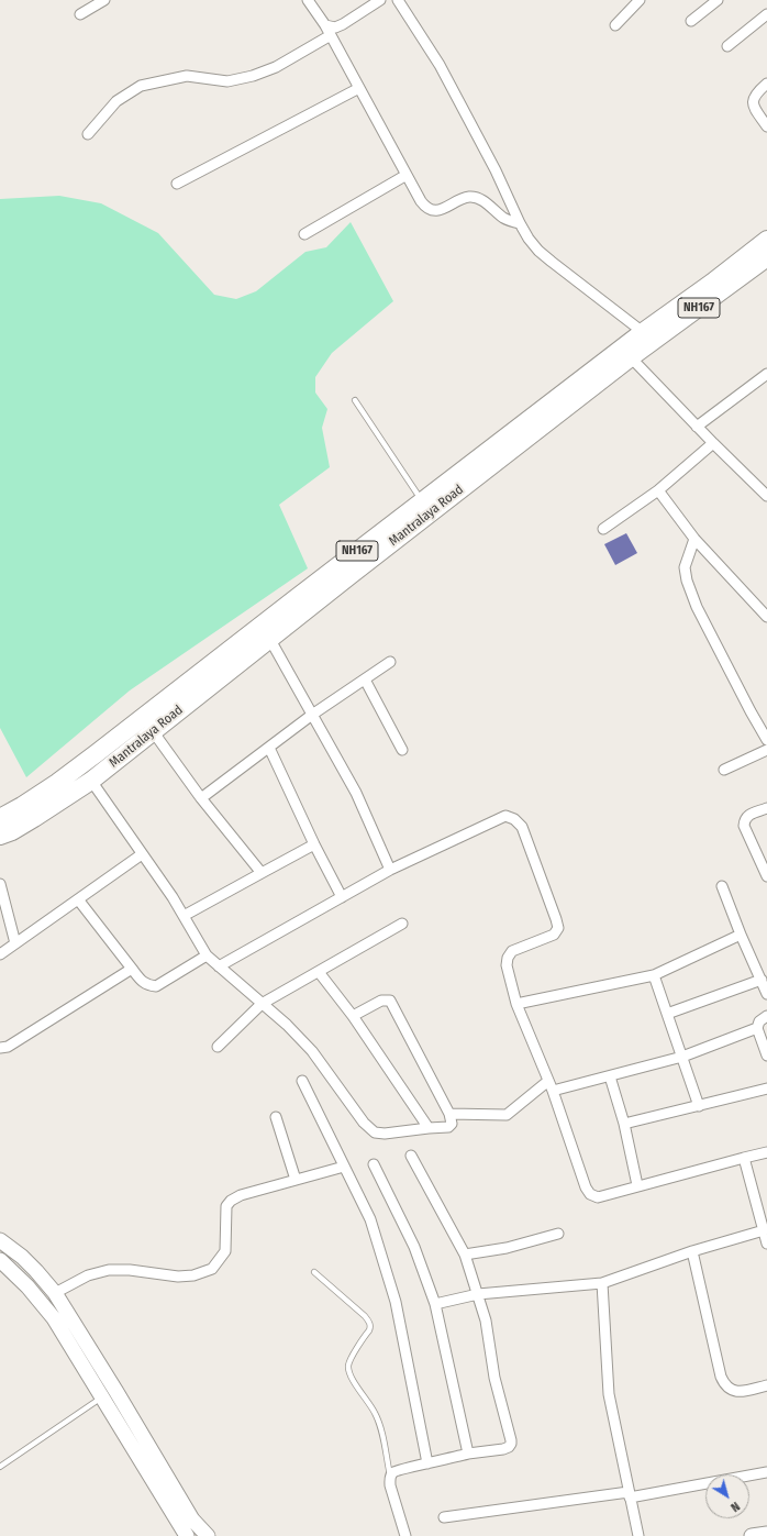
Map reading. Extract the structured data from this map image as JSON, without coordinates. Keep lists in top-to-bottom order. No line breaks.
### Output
{"streets":{"highway":["NH167","Mantralaya Road"]},"crossings":[["NH167","Mantralaya Road"]],"north":"bottom right"}
